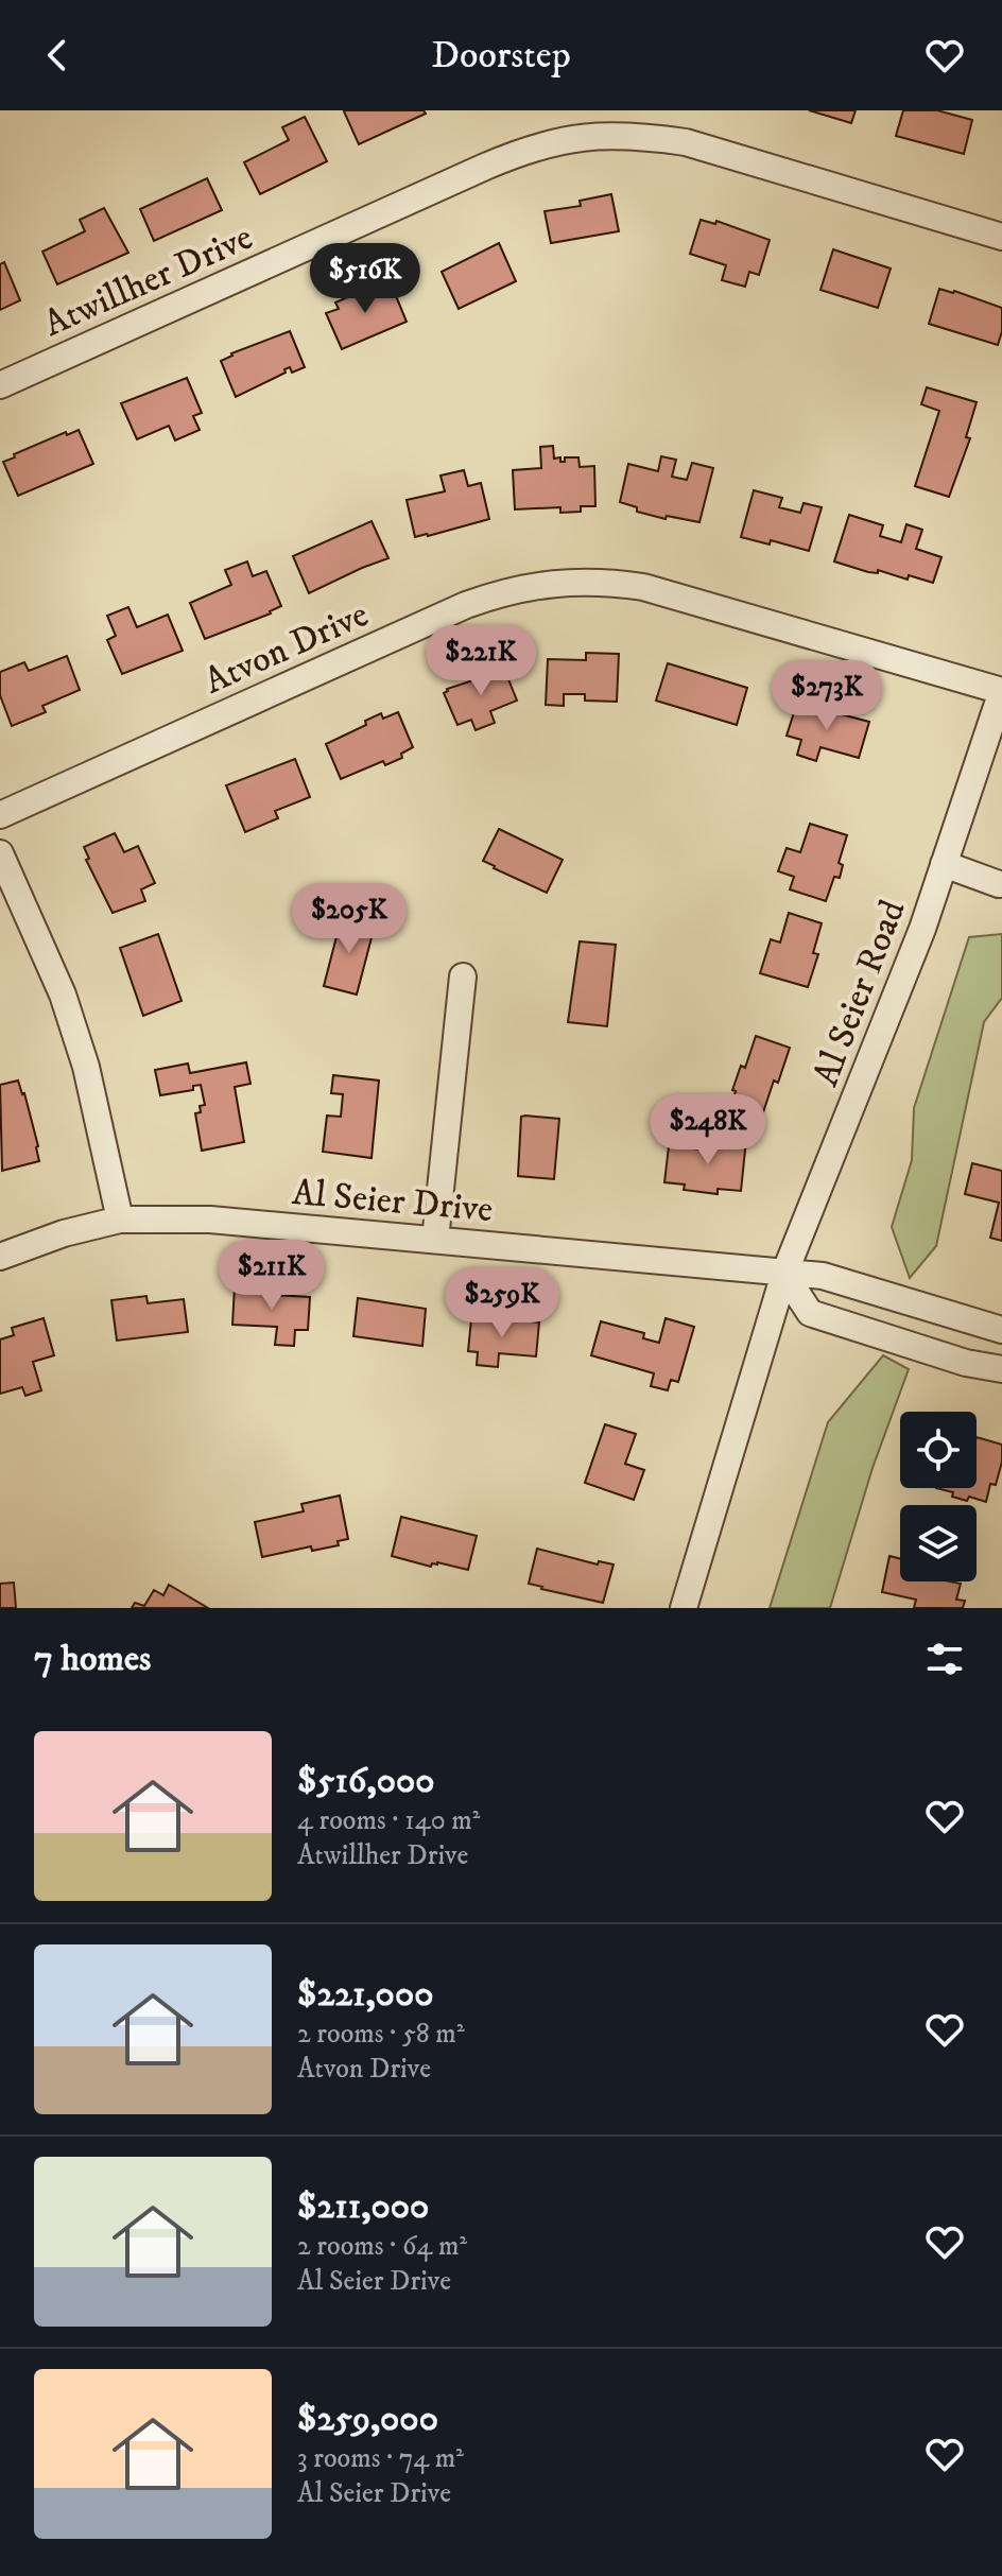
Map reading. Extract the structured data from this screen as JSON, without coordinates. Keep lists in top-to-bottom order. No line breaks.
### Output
{"streets":{"street":["Atwillher Drive","Atvon Drive","Al Seier Road","Al Seier Drive"]},"crossings":[["Atvon Drive","Al Seier Road"],["Al Seier Road","Al Seier Drive"]],"page":{"header":"Doorstep","price":["$516K","$221K","$273K","$205K","$248K","$211K","$259K"],"heading":"7 homes","list":[{"name":"$516,000","note":"4 rooms · 140 m² · Atwillher Drive"},{"name":"$221,000","note":"2 rooms · 58 m² · Atvon Drive"},{"name":"$211,000","note":"2 rooms · 64 m² · Al Seier Drive"},{"name":"$259,000","note":"3 rooms · 74 m² · Al Seier Drive"}]}}
